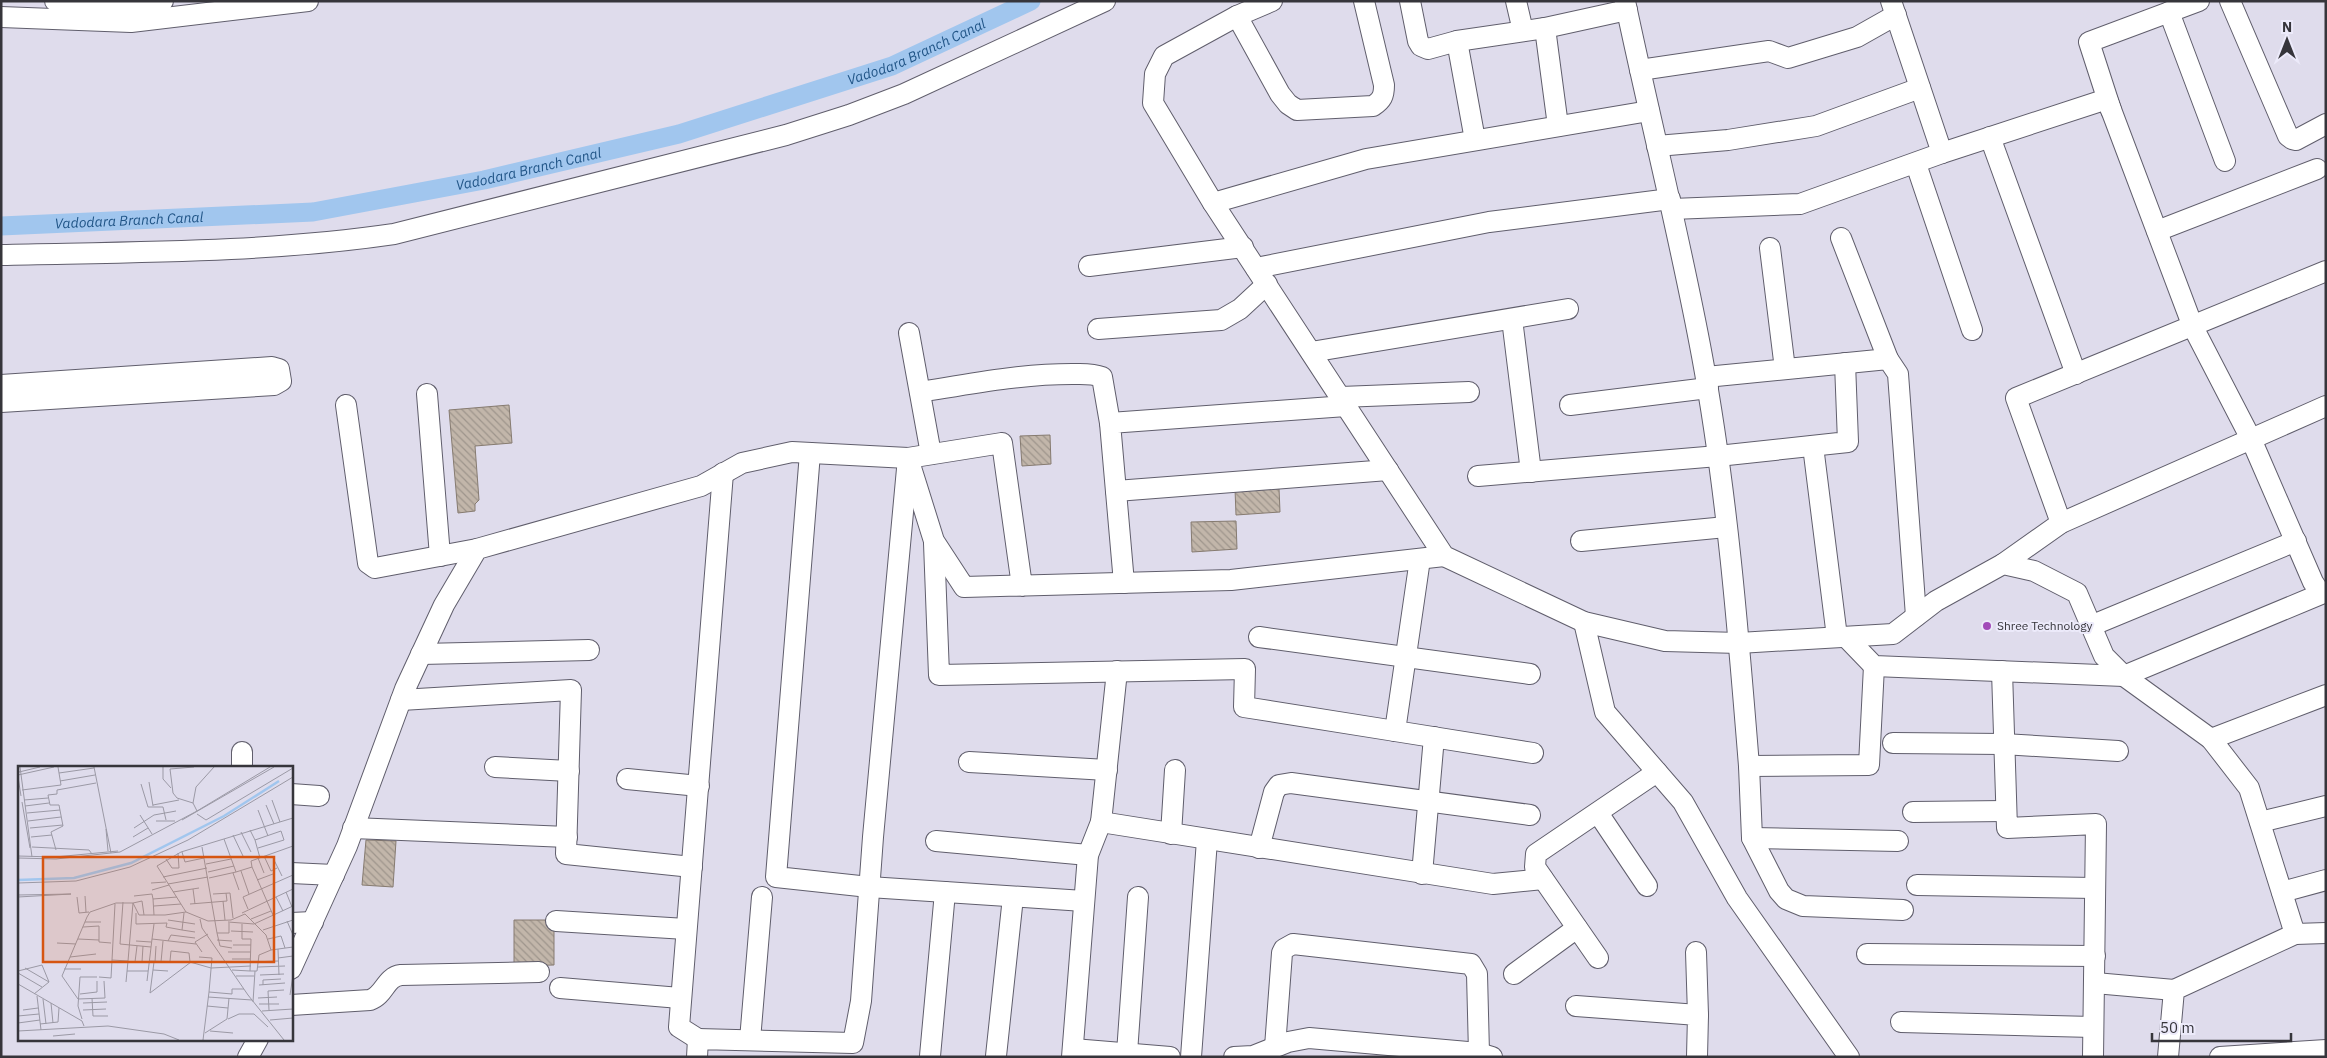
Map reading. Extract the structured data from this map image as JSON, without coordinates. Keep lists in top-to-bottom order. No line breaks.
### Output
{"water":["Vadodara Branch Canal"],"places":["Shree Technology"],"scale_bar":"50 m","north":"top"}
